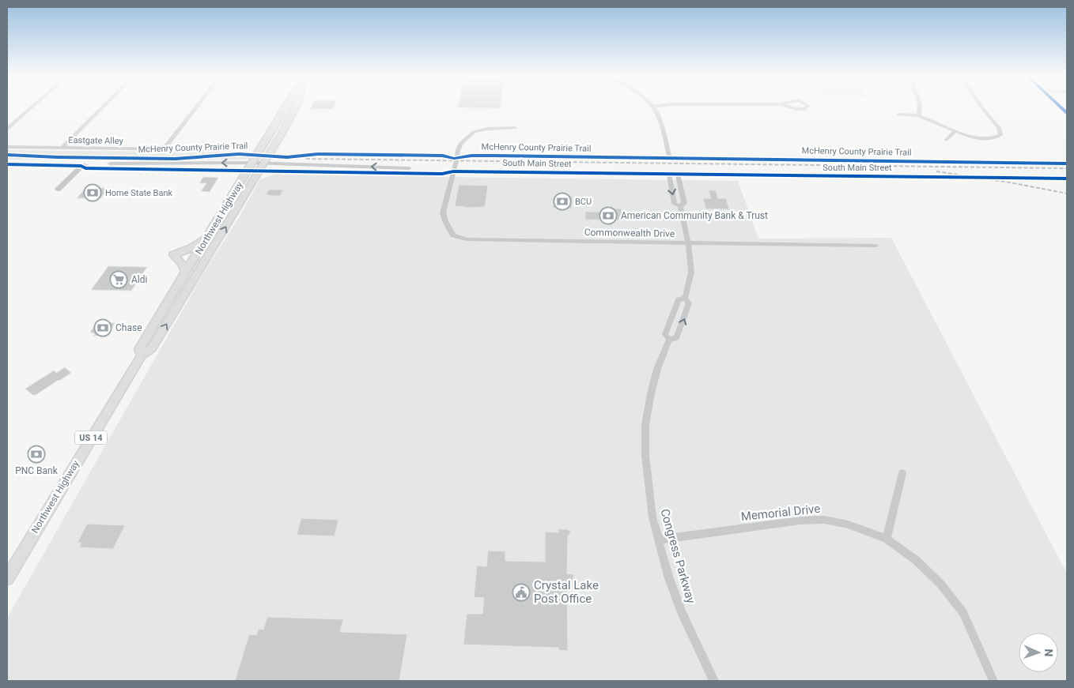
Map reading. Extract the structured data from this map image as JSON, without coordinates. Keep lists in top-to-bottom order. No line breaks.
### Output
{"streets":{"main road":["Northwest Highway","US 14"],"street":["Eastgate Alley","South Main Street","Commonwealth Drive","Memorial Drive","Congress Parkway"],"cycle path":["McHenry County Prairie Trail"]},"crossings":[["South Main Street","Northwest Highway"],["South Main Street","Commonwealth Drive"],["South Main Street","Congress Parkway"],["Commonwealth Drive","Congress Parkway"],["Memorial Drive","Congress Parkway"]],"places":{"bank":["Home State Bank","BCU","American Community Bank & Trust","Chase","PNC Bank"],"supermarket":["Aldi"],"public building":["Crystal Lake Post Office"]},"north":"right"}
